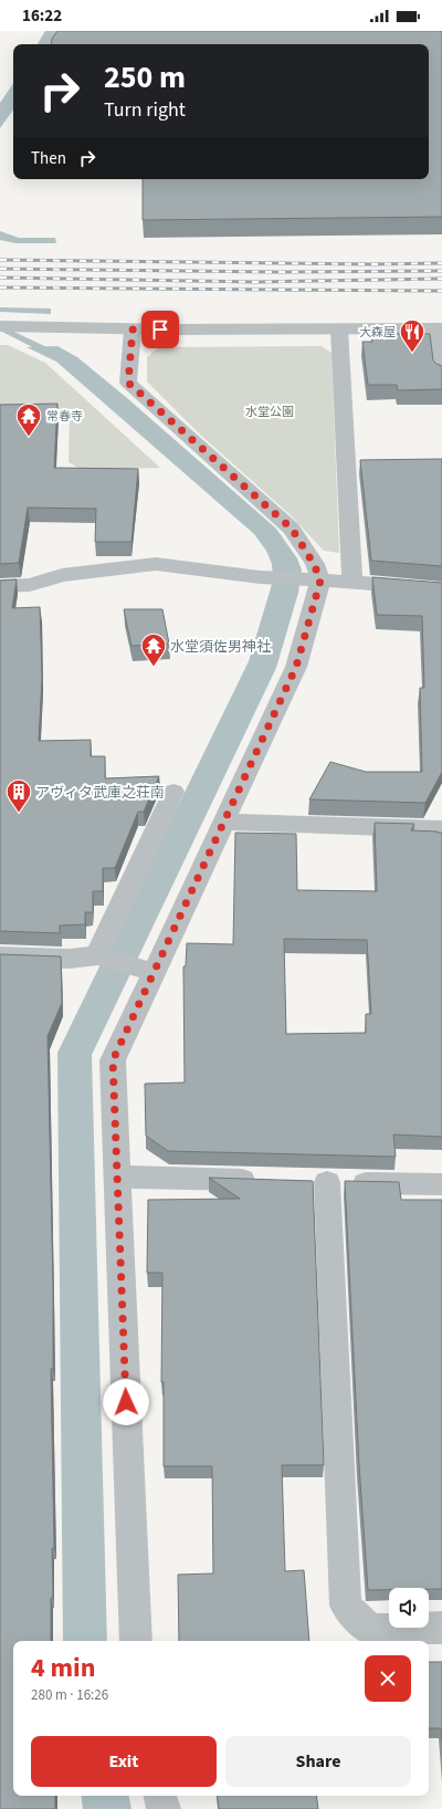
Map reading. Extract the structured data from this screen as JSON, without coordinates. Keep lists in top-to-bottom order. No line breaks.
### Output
{"parks":["水堂公園"],"places":{"restaurant":["大森屋"],"temple":["常春寺","水堂須佐男神社"],"building":["アヴィタ武庫之荘南"]},"page":{"status":"16:22","turn":["250 m","Turn right"],"then":"Then","heading":["4 min","280 m · 16:26"],"buttons":["Exit","Share"]}}
